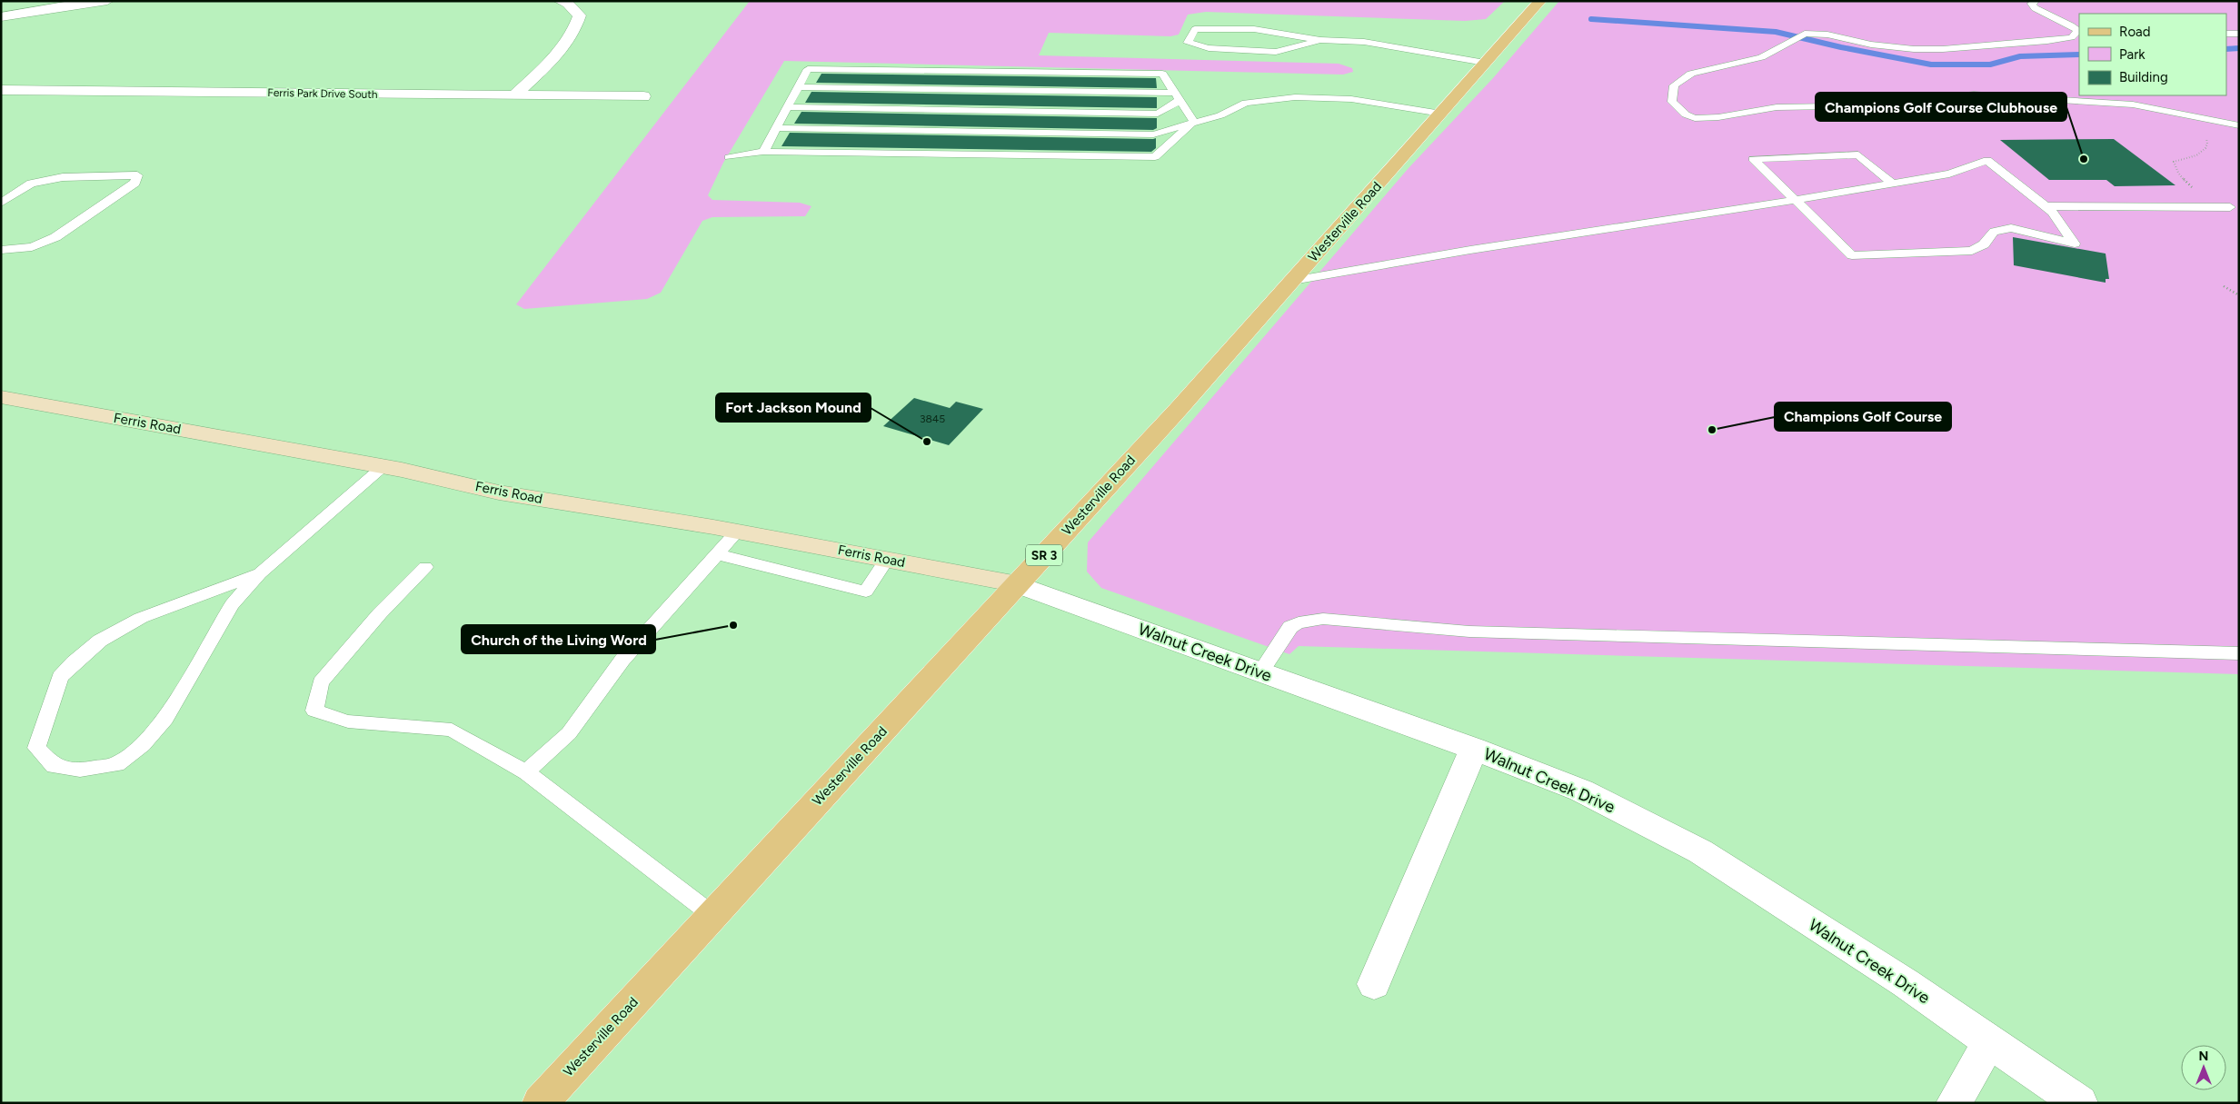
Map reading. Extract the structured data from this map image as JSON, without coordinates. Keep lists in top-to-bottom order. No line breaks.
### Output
{"streets":{"main road":["Westerville Road","Ferris Road","SR 3"],"street":["Ferris Park Drive South","Walnut Creek Drive"]},"crossings":[["Westerville Road","Ferris Road"],["Westerville Road","Walnut Creek Drive"],["Ferris Road","Walnut Creek Drive"]],"places":["Champions Golf Course Clubhouse","Champions Golf Course","Fort Jackson Mound","Church of the Living Word"],"house_numbers":["3845"],"legend":["Road","Park","Building"],"north":"top"}
